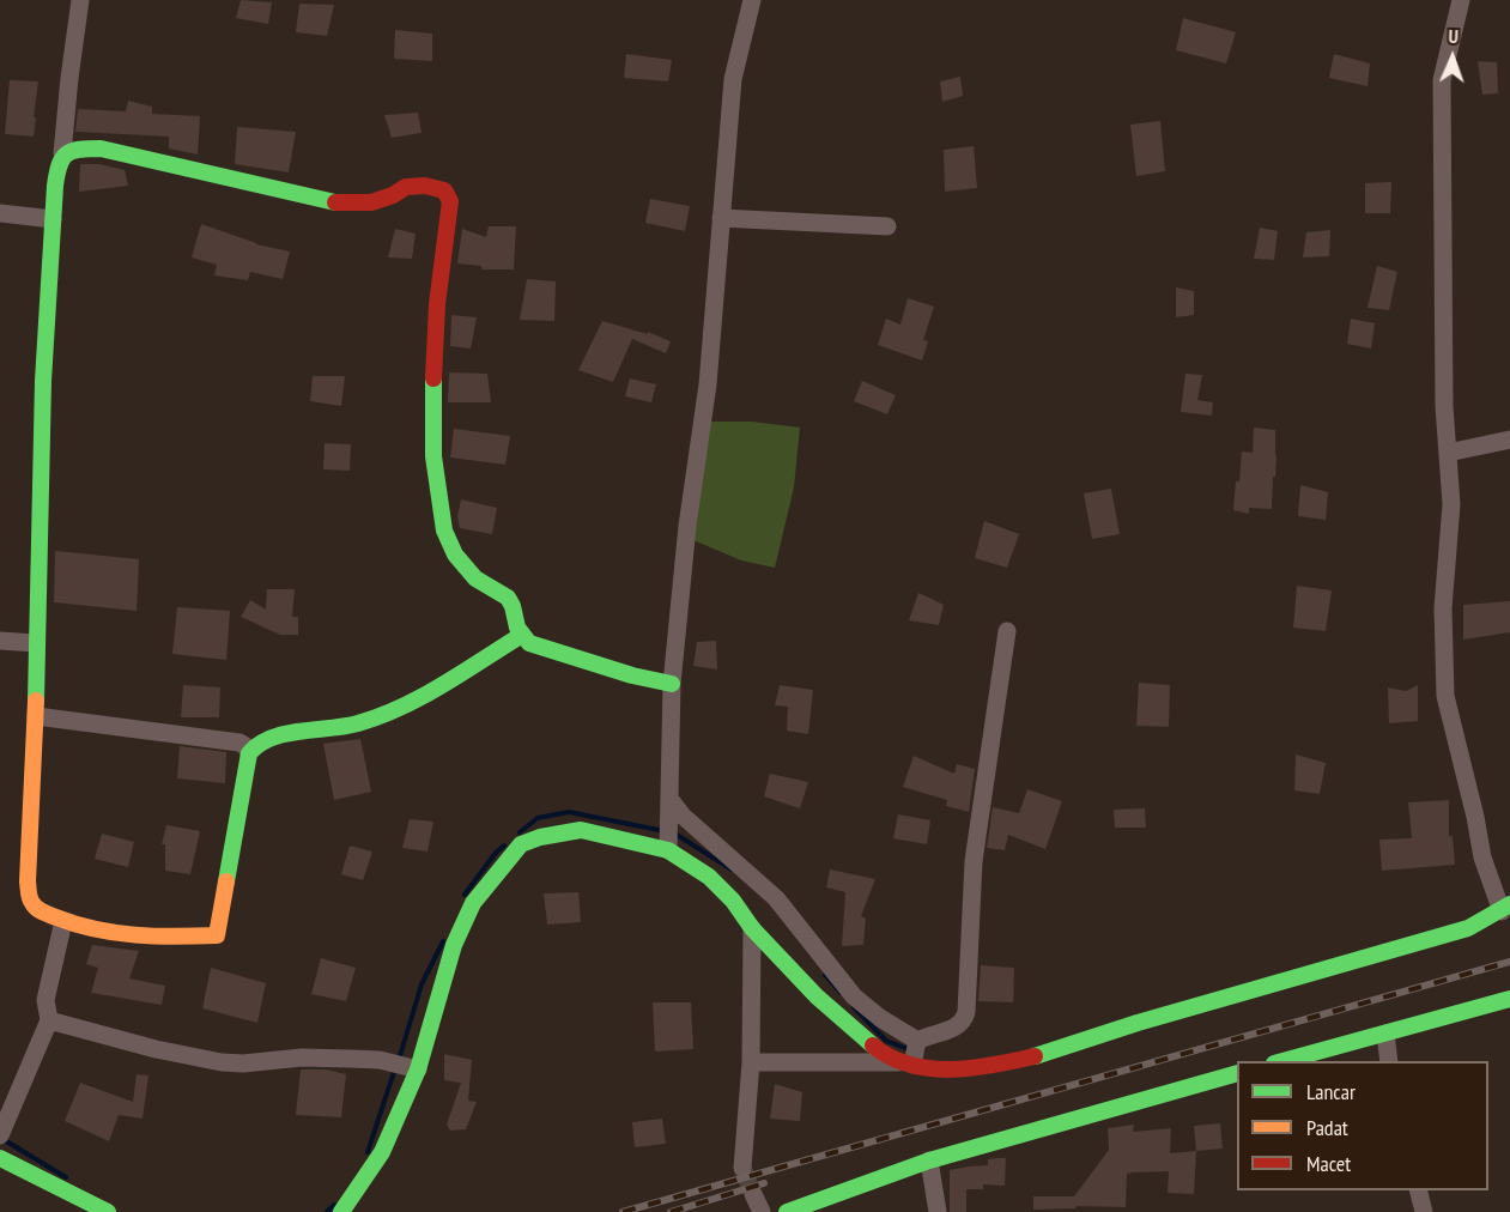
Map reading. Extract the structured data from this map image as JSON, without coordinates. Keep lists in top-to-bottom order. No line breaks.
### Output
{"legend":["Lancar","Padat","Macet"],"north":"top"}
